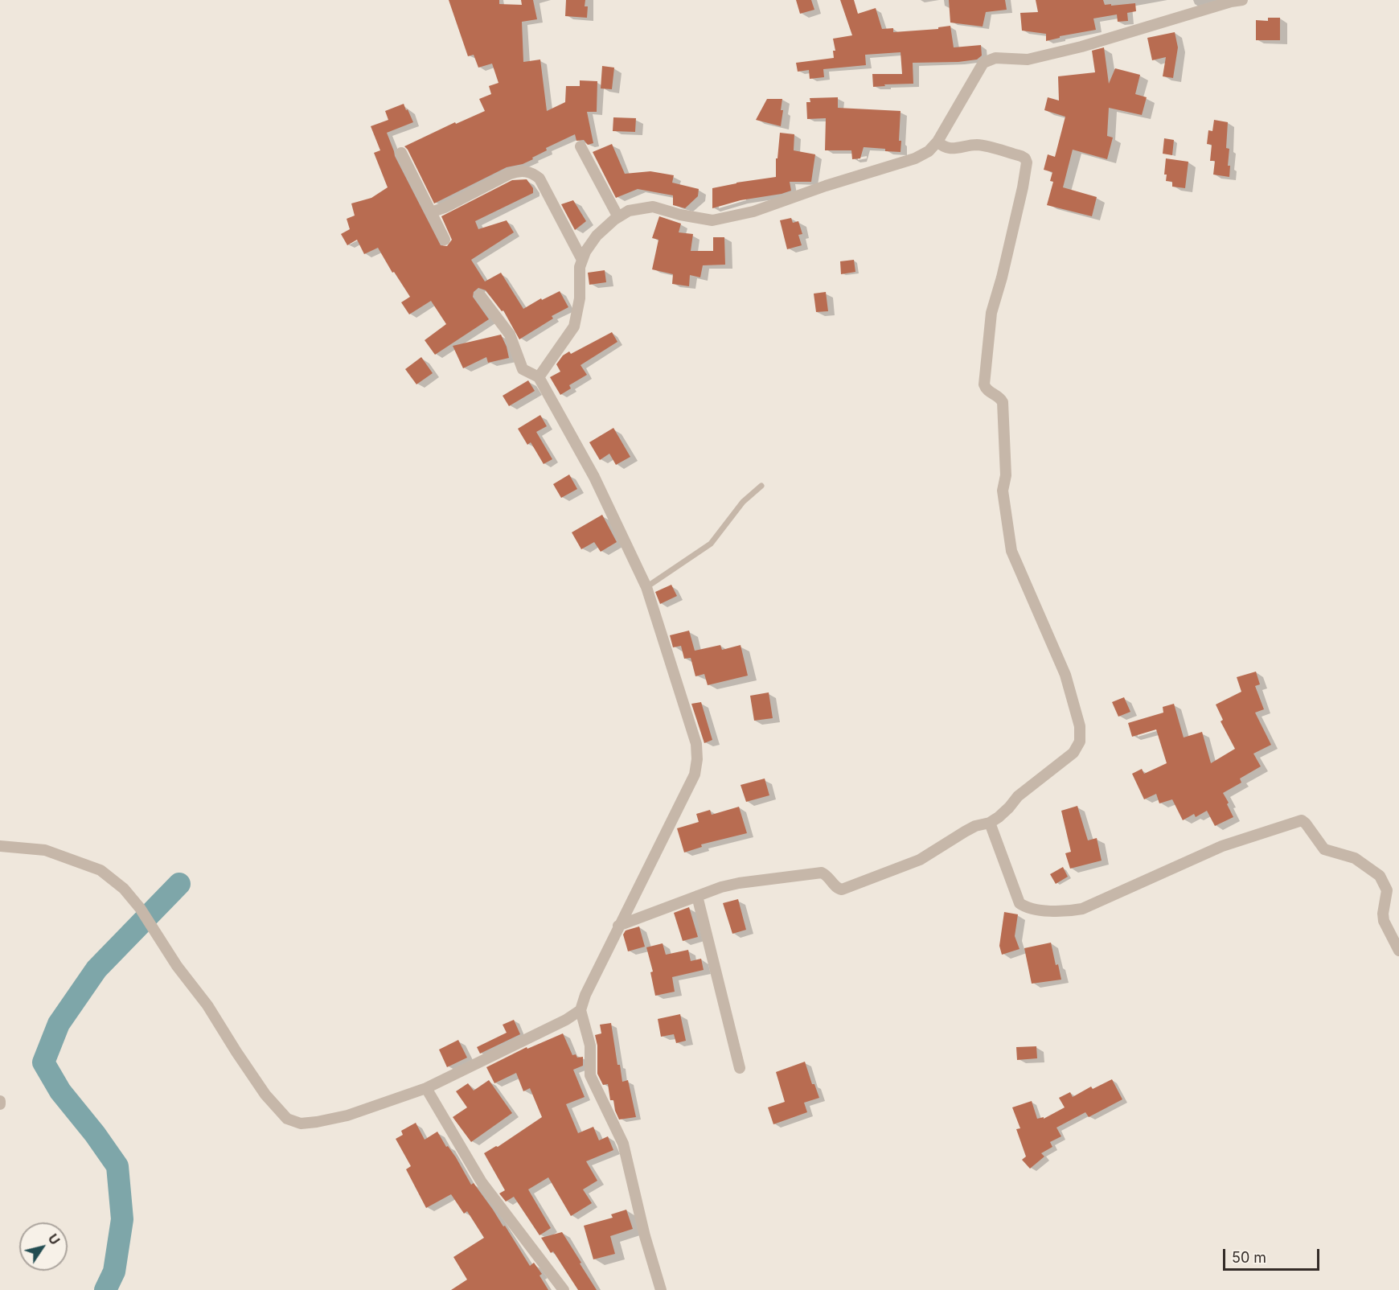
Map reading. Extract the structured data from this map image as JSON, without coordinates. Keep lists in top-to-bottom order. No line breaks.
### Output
{"scale_bar":"50 m","north":"top right"}
